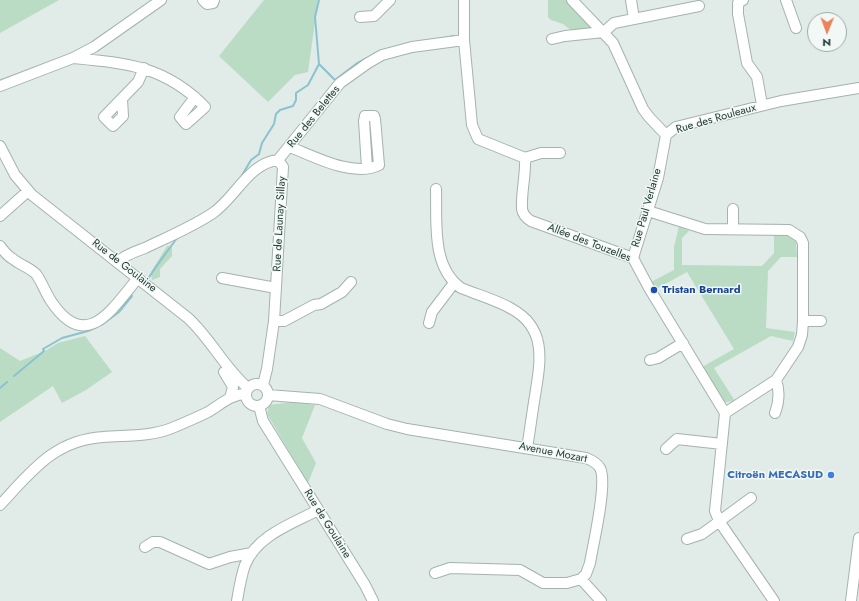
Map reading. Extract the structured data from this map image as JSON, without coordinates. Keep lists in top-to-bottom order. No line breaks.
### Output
{"streets":{"street":["Rue des Belettes","Rue des Rouleaux","Rue Paul Verlaine","Rue de Launay Sillay","Allée des Touzelles","Rue de Goulaine","Avenue Mozart"]},"crossings":[["Rue des Belettes","Rue de Launay Sillay"],["Rue des Rouleaux","Rue Paul Verlaine"],["Rue Paul Verlaine","Allée des Touzelles"],["Rue de Launay Sillay","Rue de Goulaine"],["Rue de Launay Sillay","Avenue Mozart"],["Rue de Goulaine","Avenue Mozart"]],"places":["Tristan Bernard","Citroën MECASUD"],"north":"bottom"}
